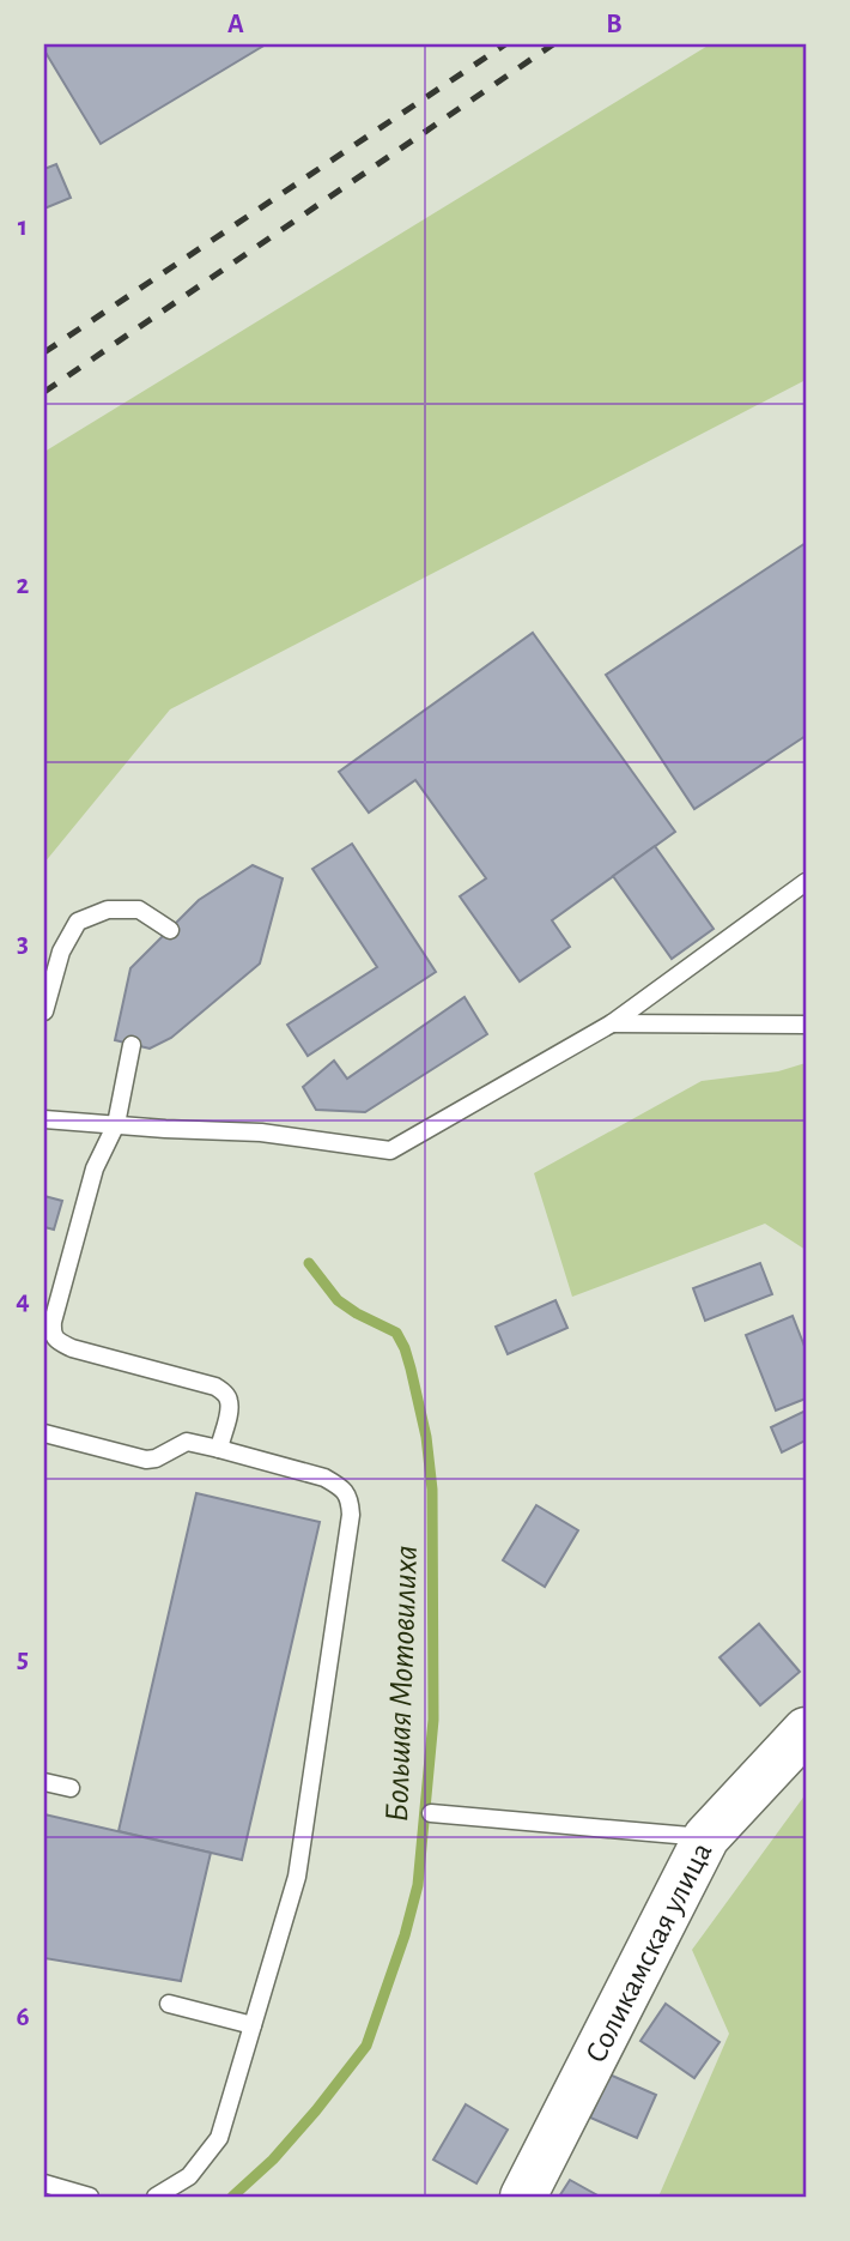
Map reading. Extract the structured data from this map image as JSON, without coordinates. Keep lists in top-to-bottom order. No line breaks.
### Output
{"streets":{"main road":["Соликамская улица"]},"water":["Большая Мотовилиха"],"grid":{"columns":["A","B"],"rows":["1","2","3","4","5","6"]}}
